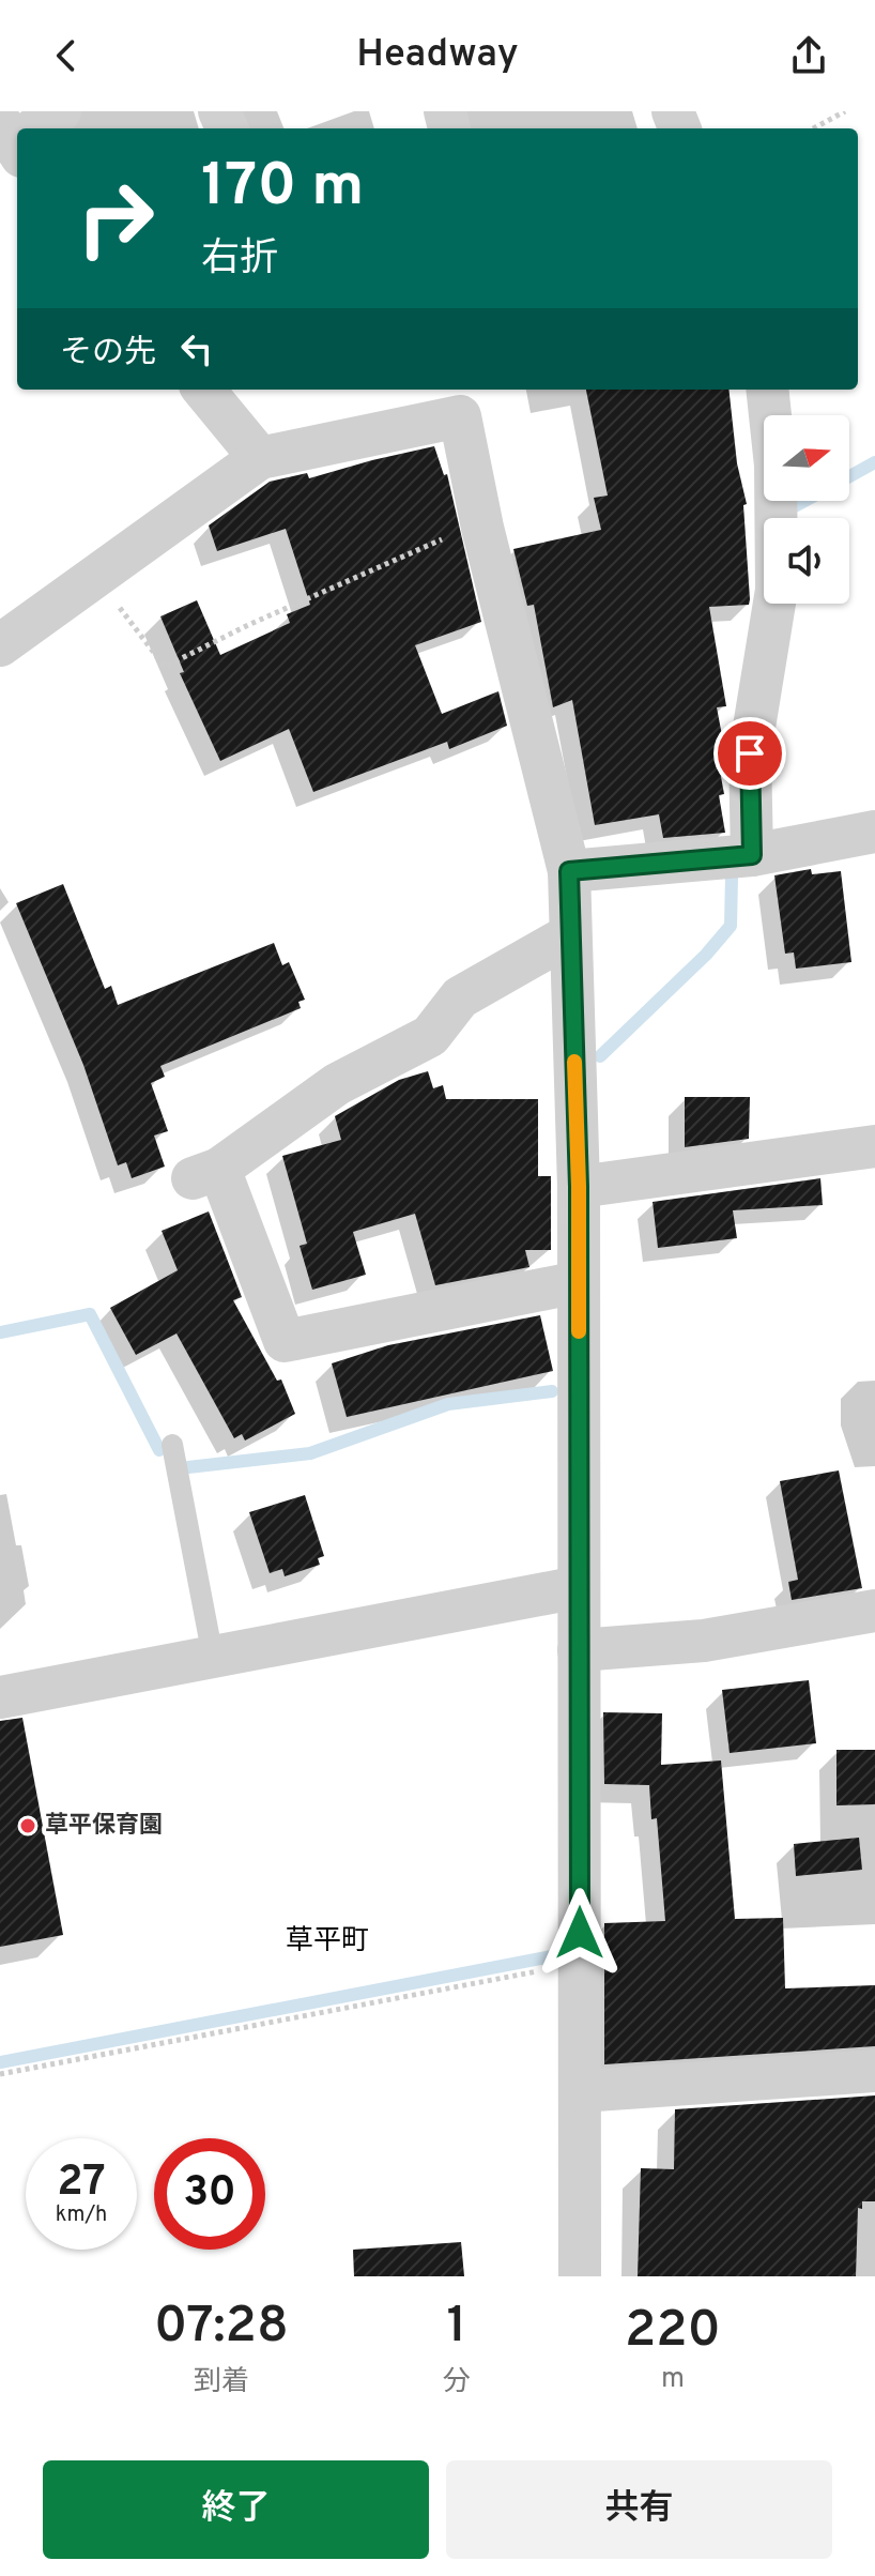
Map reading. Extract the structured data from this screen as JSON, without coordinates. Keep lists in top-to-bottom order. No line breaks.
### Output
{"districts":["草平町"],"places":["草平保育園"],"north":"right","page":{"header":"Headway","turn":["170 m","右折"],"then":"その先","speed":"27 km/h","limit":"30","eta":["07:28","到着","1","分","220","m"],"buttons":["終了","共有"]}}
